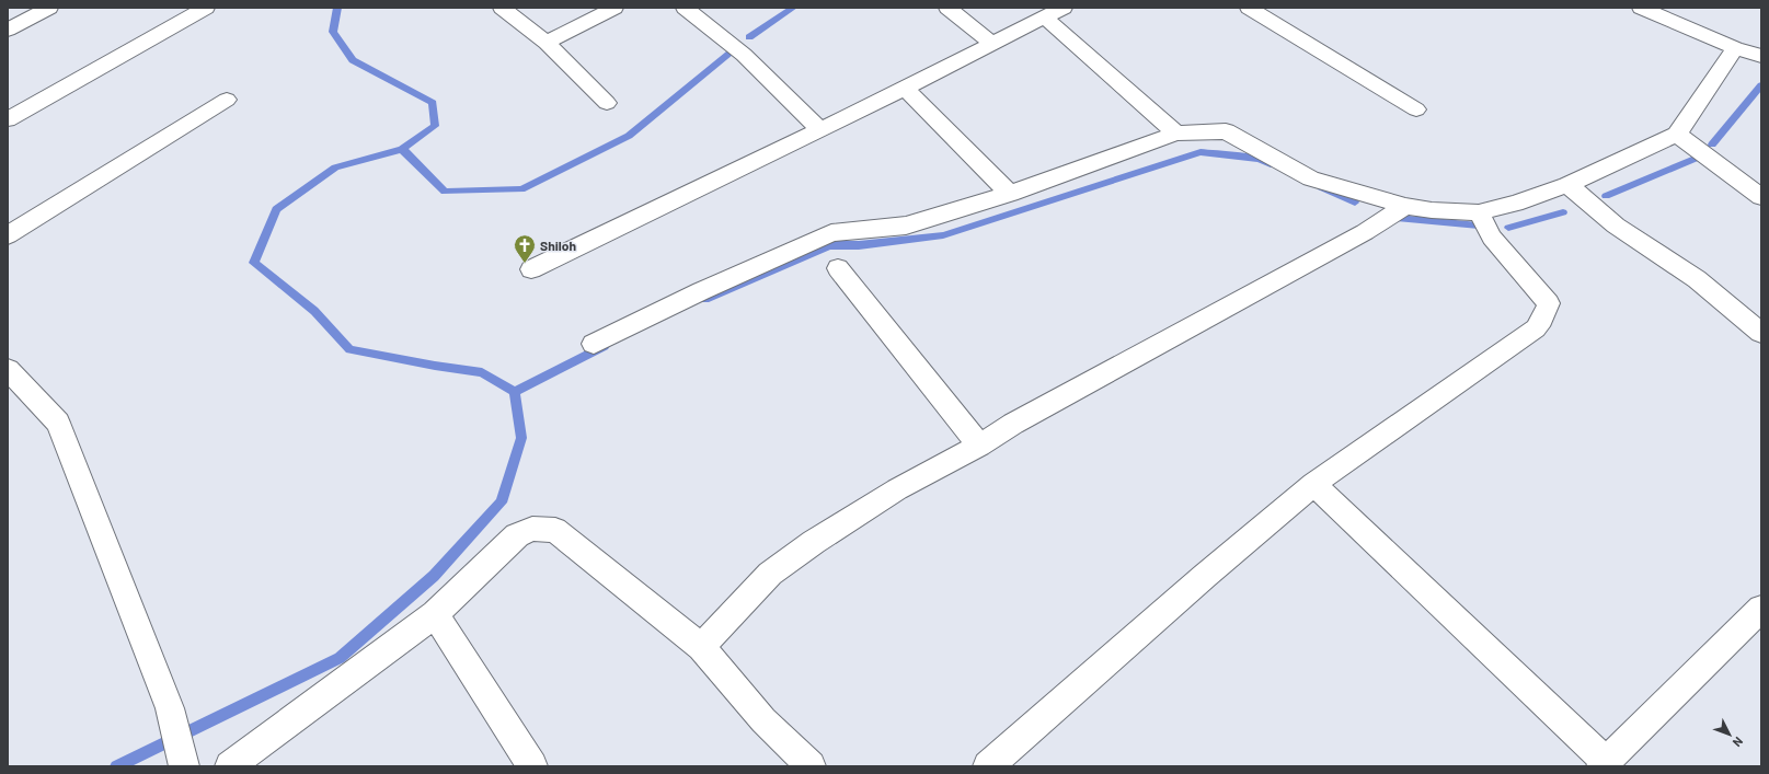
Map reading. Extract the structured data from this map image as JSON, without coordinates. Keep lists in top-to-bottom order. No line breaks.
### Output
{"places":{"church":["Shiloh"]},"north":"bottom right"}
